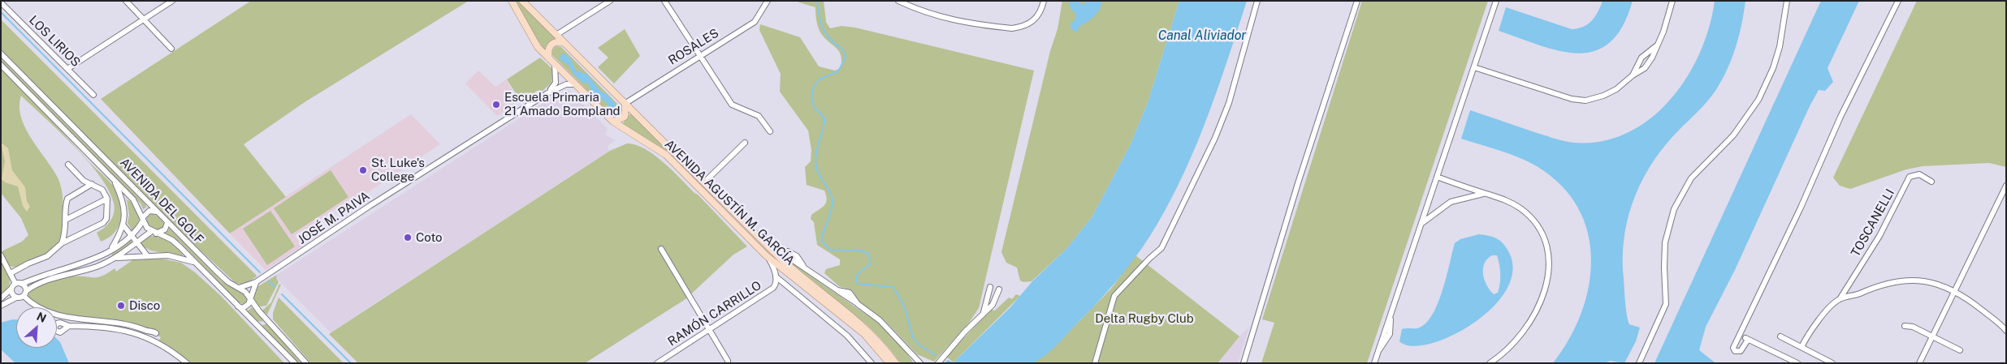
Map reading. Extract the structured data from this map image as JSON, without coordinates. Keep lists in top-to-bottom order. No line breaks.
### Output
{"streets":{"main road":["AVENIDA AGUSTÍN M. GARCÍA"],"street":["LOS LIRIOS","ROSALES","AVENIDA DEL GOLF","JOSÉ M. PAIVA","TOSCANELLI","RAMÓN CARRILLO"]},"crossings":[["ROSALES","AVENIDA AGUSTÍN M. GARCÍA"],["AVENIDA DEL GOLF","JOSÉ M. PAIVA"],["AVENIDA AGUSTÍN M. GARCÍA","JOSÉ M. PAIVA"],["AVENIDA AGUSTÍN M. GARCÍA","RAMÓN CARRILLO"]],"water":["Canal Aliviador"],"parks":["Delta Rugby Club"],"places":["Escuela Primaria 21 Amado Bompland","St. Luke's College","Coto","Disco"],"north":"top right"}
